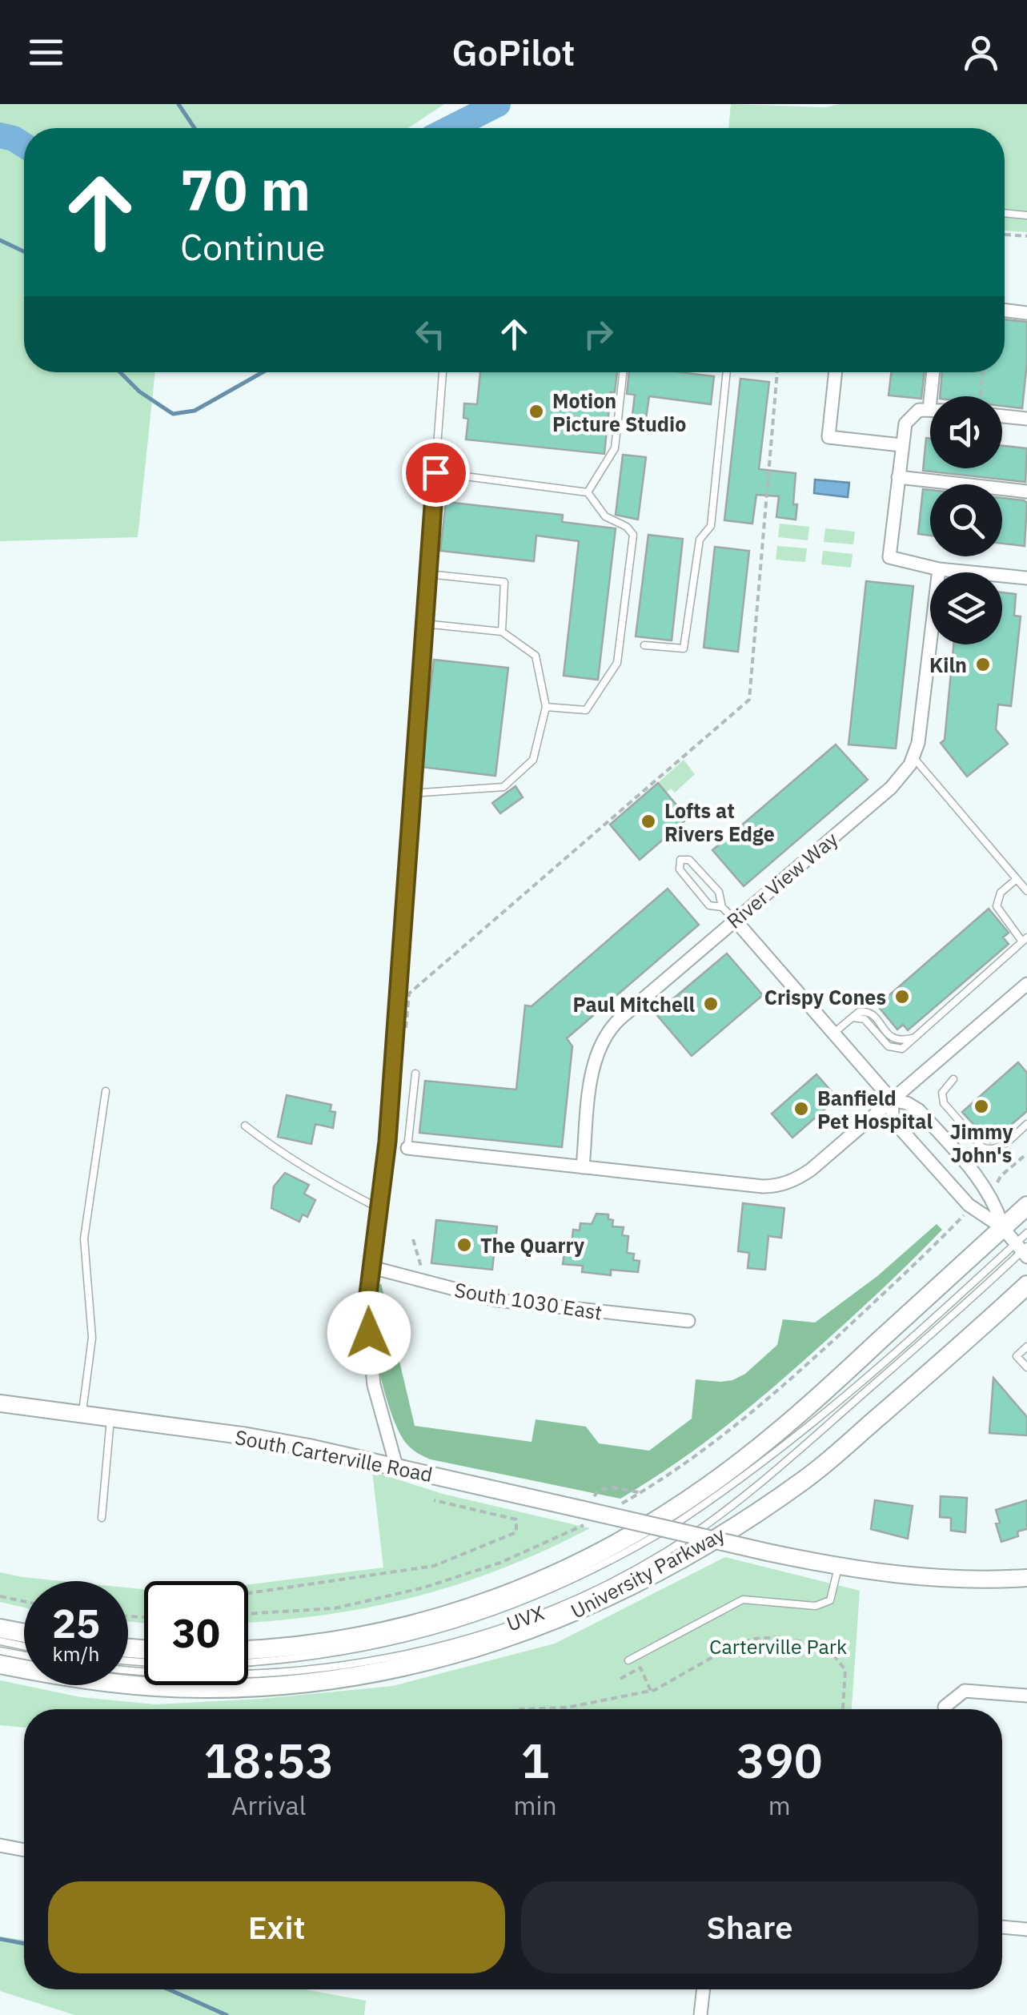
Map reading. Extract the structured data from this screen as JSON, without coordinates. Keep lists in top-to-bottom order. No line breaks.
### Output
{"streets":{"main road":["University Parkway"],"street":["River View Way","South 1030 East","South Carterville Road"],"lane":["UVX"]},"parks":["Carterville Park"],"places":["Motion Picture Studio","Kiln","Lofts at Rivers Edge","Crispy Cones","Paul Mitchell","Jimmy John's","Banfield Pet Hospital","The Quarry"],"page":{"header":"GoPilot","turn":["70 m","Continue"],"speed":"25 km/h","limit":"30","eta":["18:53","Arrival","1","min","390","m"],"buttons":["Exit","Share"]}}
